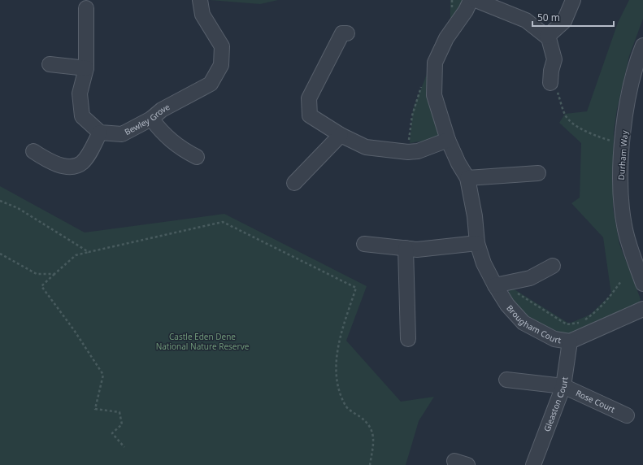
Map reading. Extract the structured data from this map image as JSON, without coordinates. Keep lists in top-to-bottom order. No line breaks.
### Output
{"streets":{"street":["Bewley Grove","Durham Way","Brougham Court","Rose Court","Gleaston Court"]},"crossings":[["Brougham Court","Gleaston Court"],["Rose Court","Gleaston Court"]],"parks":["Castle Eden Dene National Nature Reserve"],"scale_bar":"50 m"}
